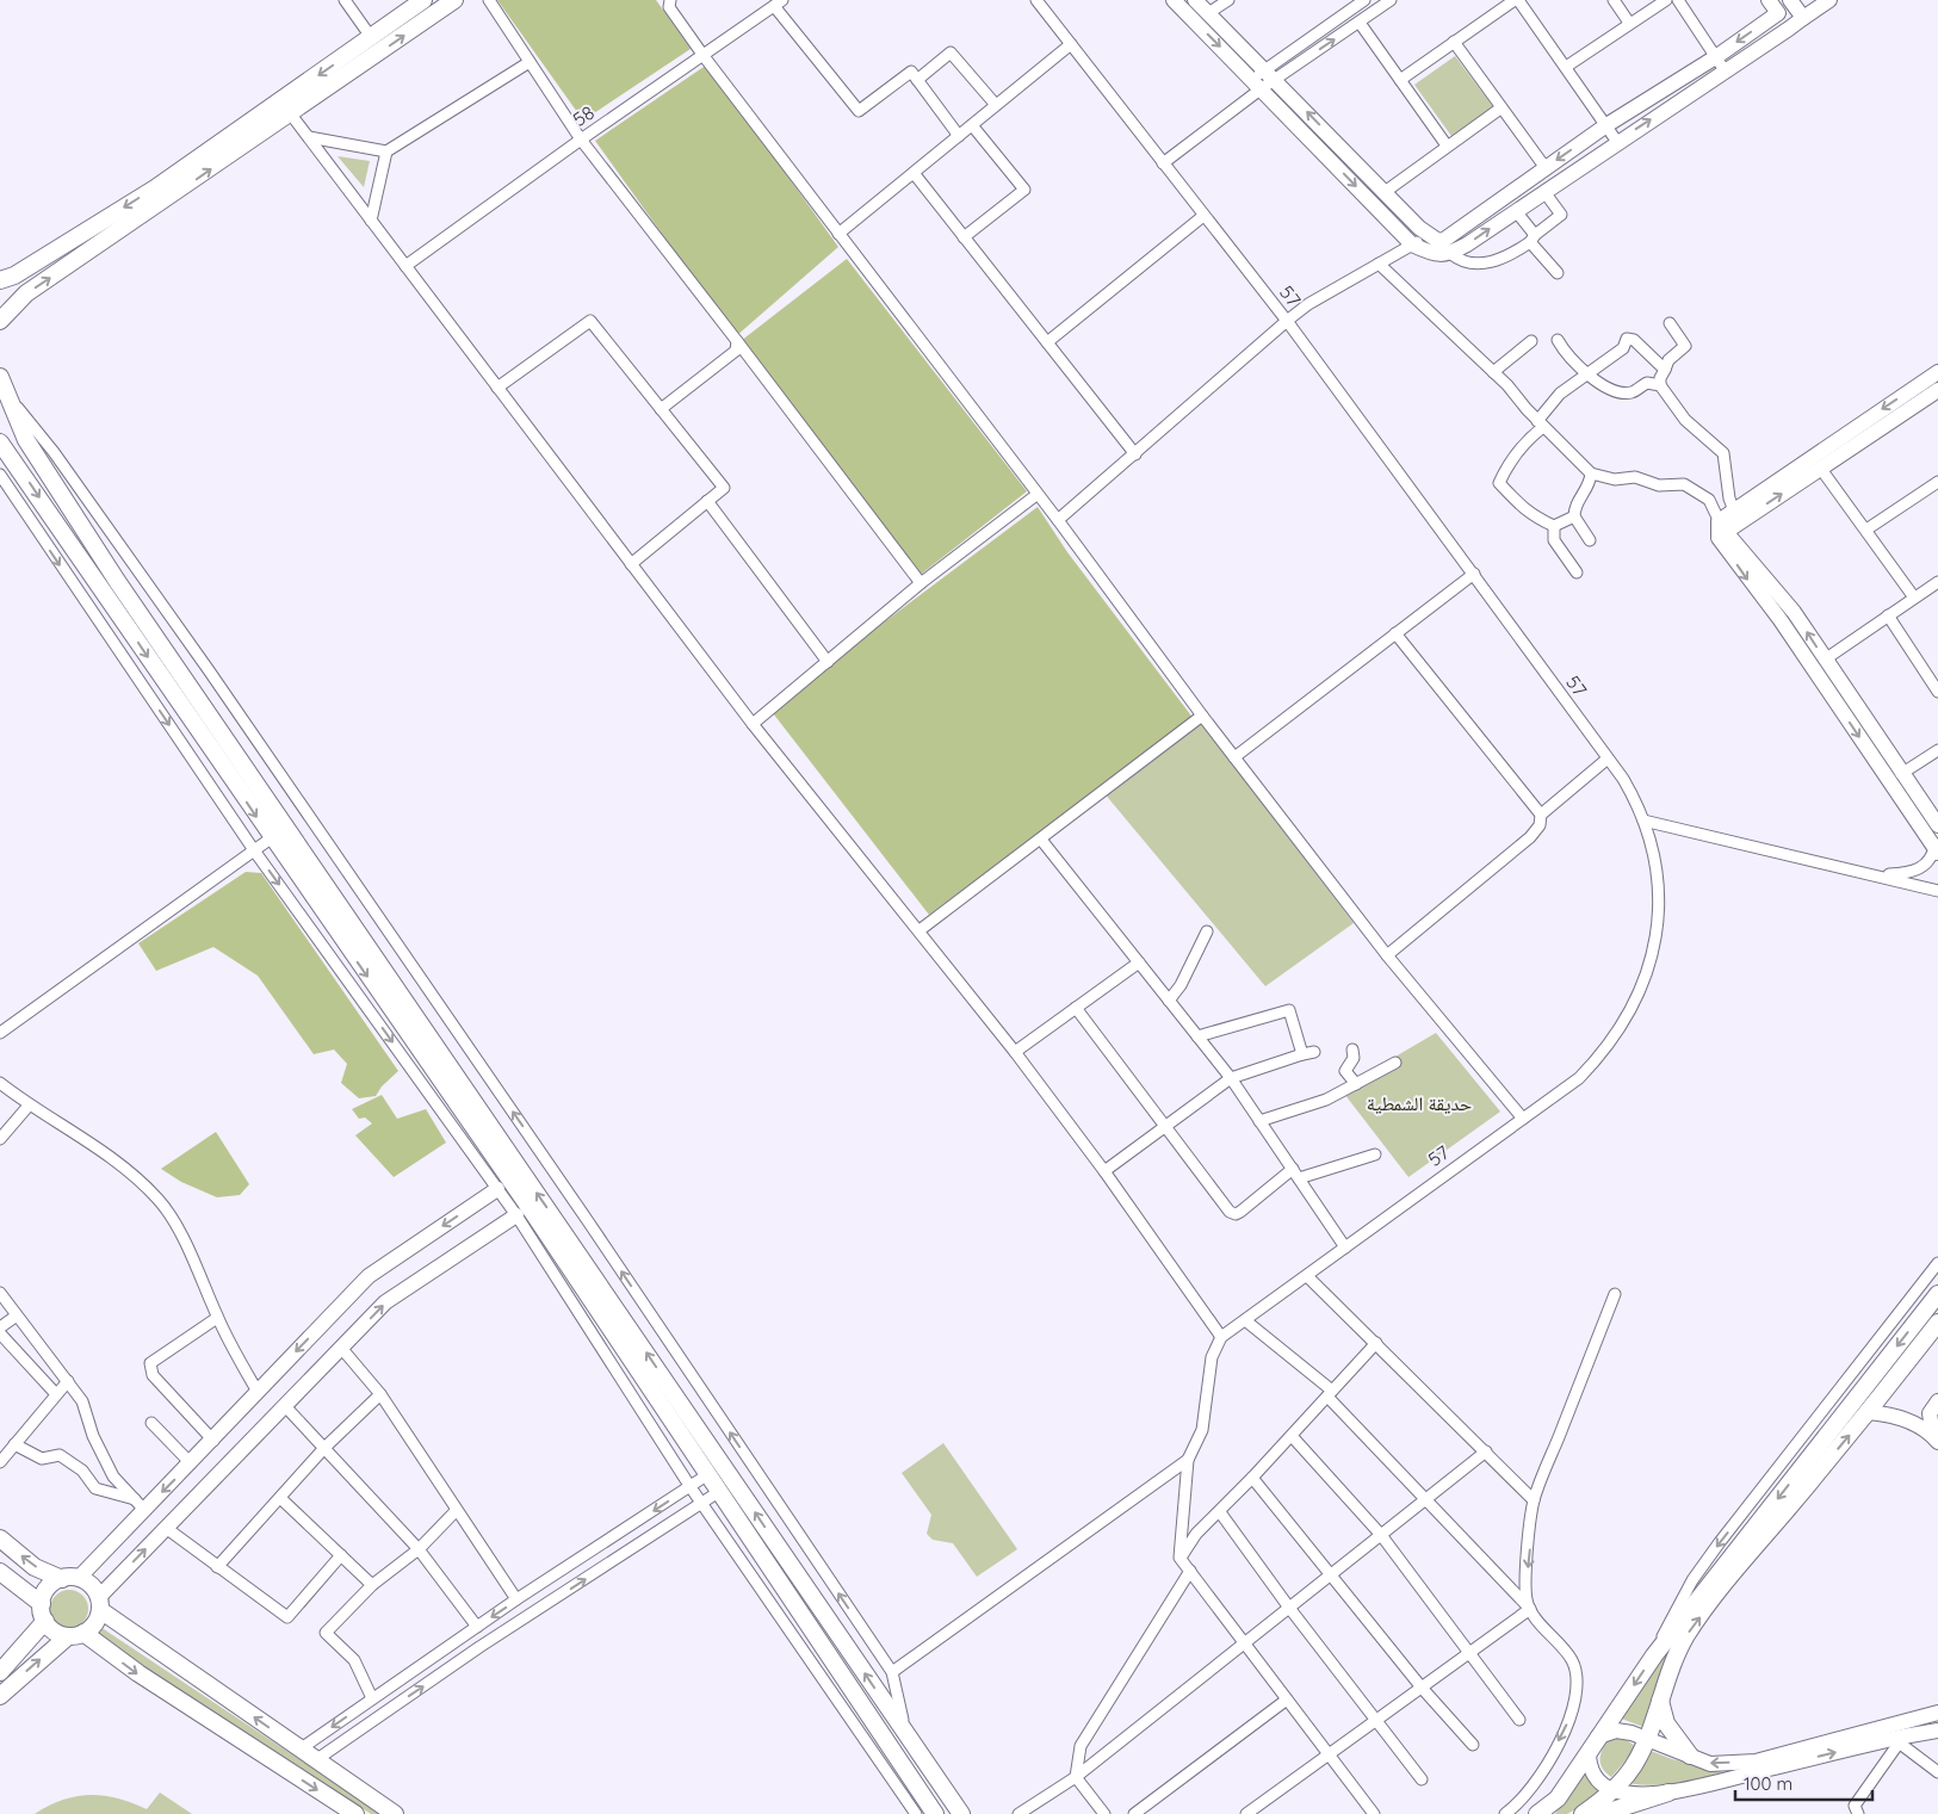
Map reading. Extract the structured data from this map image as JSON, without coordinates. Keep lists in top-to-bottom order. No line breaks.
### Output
{"streets":{"street":["58","57"]},"parks":["حديقة الشمطية"],"scale_bar":"100 m"}
